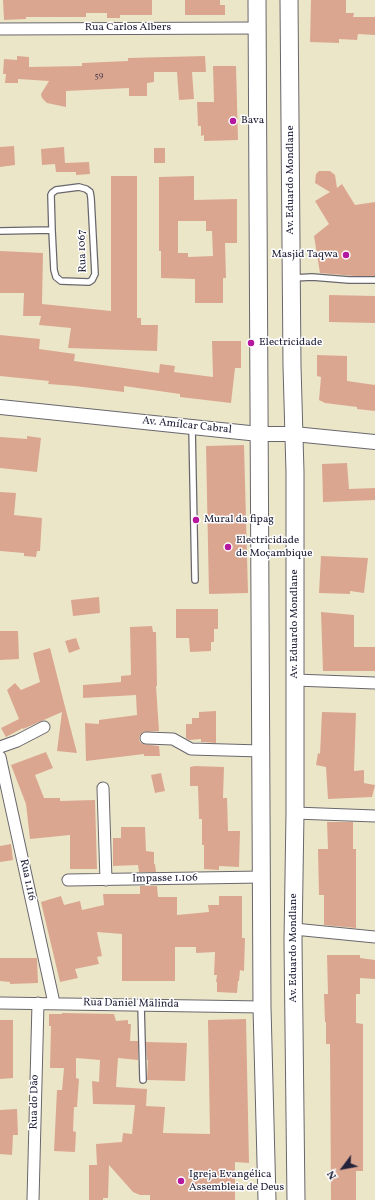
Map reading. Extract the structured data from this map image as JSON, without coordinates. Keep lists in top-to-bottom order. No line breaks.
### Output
{"streets":{"main road":["Av. Eduardo Mondlane"],"street":["Rua Carlos Albers","Av. Amílcar Cabral","Impasse 1.106","Rua 1.116","Rua Daniel Malinda","Rua do Dão"],"lane":["Rua 1067"]},"crossings":[["Av. Eduardo Mondlane","Av. Amílcar Cabral"],["Rua 1.116","Rua Daniel Malinda"],["Rua Daniel Malinda","Rua do Dão"]],"places":["Bava","Masjid Taqwa","Electricidade","Mural da fipag","Electricidade de Moçambique","Igreja Evangélica Assembleia de Deus"],"house_numbers":["59"],"north":"bottom left"}
